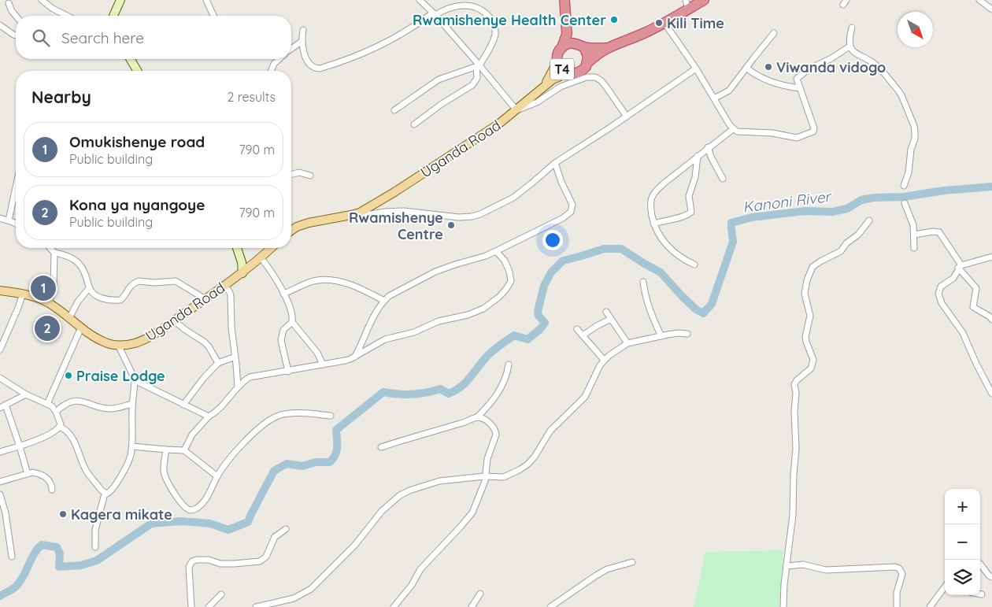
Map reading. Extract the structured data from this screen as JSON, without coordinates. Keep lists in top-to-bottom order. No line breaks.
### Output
{"streets":{"highway":["T4"],"main road":["Uganda Road"]},"crossings":[["T4","Uganda Road"]],"water":["Kanoni River"],"places":["Rwamishenye Health Center","Kili Time","Viwanda vidogo","Rwamishenye Centre","Praise Lodge","Kagera mikate"],"north":"bottom right","page":{"search":"Search here","heading":["Nearby","2 results"],"list":[{"mark":"1","name":"Omukishenye road","note":"Public building","value":"790 m"},{"mark":"2","name":"Kona ya nyangoye","note":"Public building","value":"790 m"}],"pins":["1","2"],"map_buttons":["+","−"]}}
